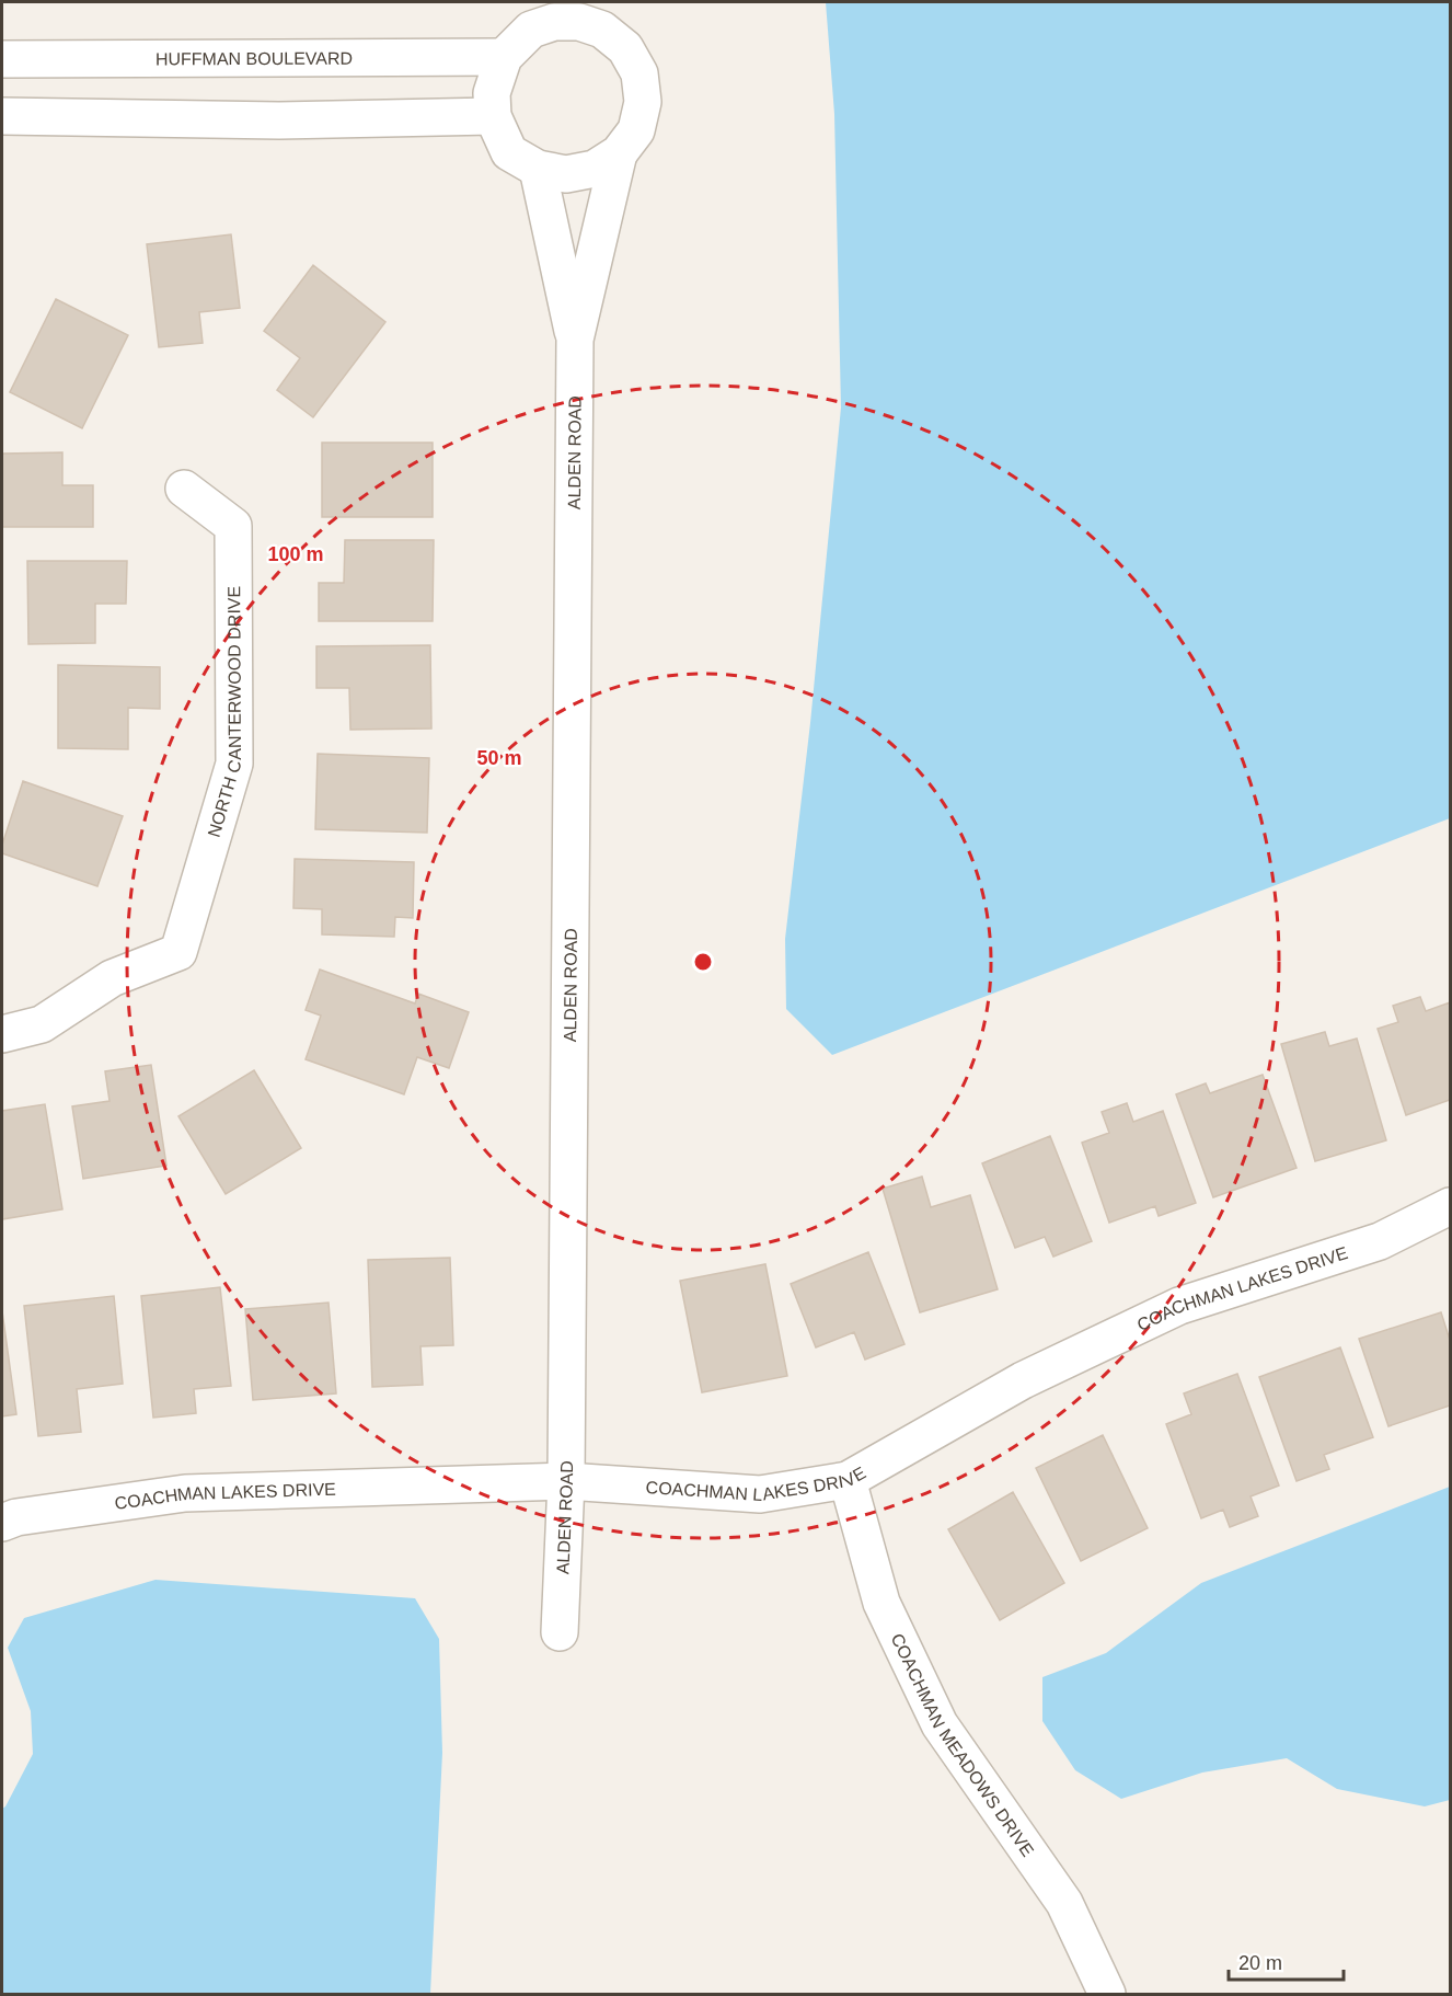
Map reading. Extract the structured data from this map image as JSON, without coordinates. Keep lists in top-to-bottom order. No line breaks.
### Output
{"streets":{"street":["HUFFMAN BOULEVARD","ALDEN ROAD","NORTH CANTERWOOD DRIVE","COACHMAN LAKES DRIVE","COACHMAN MEADOWS DRIVE"]},"crossings":[["HUFFMAN BOULEVARD","ALDEN ROAD"],["ALDEN ROAD","COACHMAN LAKES DRIVE"],["COACHMAN LAKES DRIVE","COACHMAN MEADOWS DRIVE"]],"scale_bar":"20 m","rings":["100 m","50 m"]}
